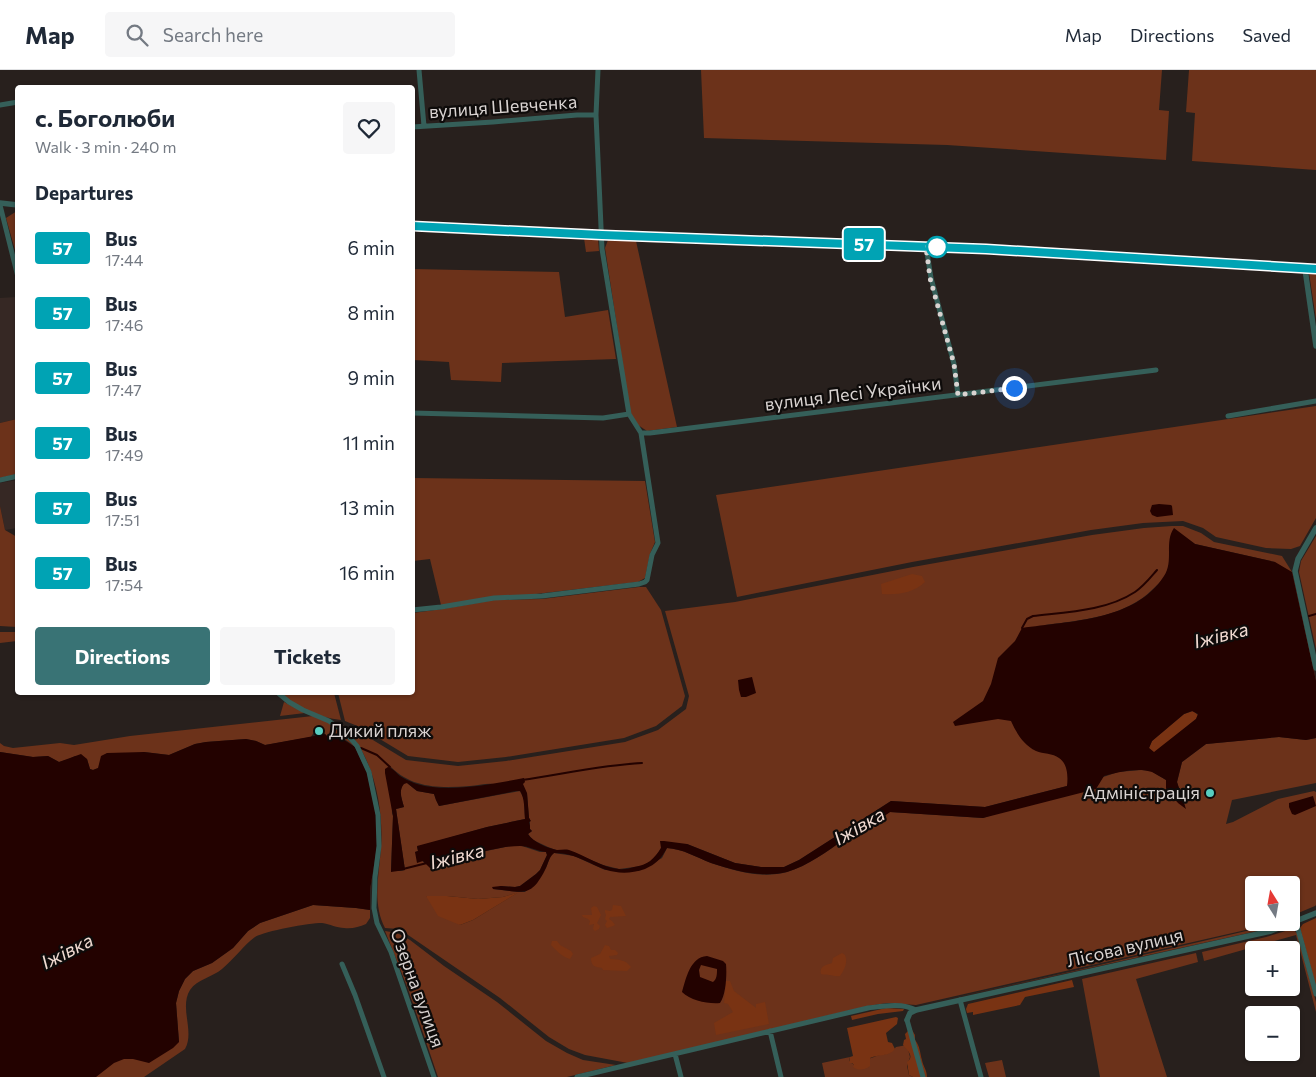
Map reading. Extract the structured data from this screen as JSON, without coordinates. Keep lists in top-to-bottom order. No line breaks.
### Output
{"streets":{"street":["вулиця Шевченка","вулиця Лесі Українки","Лісова вулиця","Озерна вулиця"]},"water":["Іжівка"],"places":["Дикий пляж","Адміністрація"],"lines":["bus line 57"],"north":"top","page":{"header":"Map","search":"Search here","nav":["Map","Directions","Saved"],"on_map":"57","heading":[["с. Боголюби","Walk · 3 min · 240 m"],"Departures"],"list":[{"mark":"57","name":"Bus","note":"17:44","value":"6 min"},{"mark":"57","name":"Bus","note":"17:46","value":"8 min"},{"mark":"57","name":"Bus","note":"17:47","value":"9 min"},{"mark":"57","name":"Bus","note":"17:49","value":"11 min"},{"mark":"57","name":"Bus","note":"17:51","value":"13 min"},{"mark":"57","name":"Bus","note":"17:54","value":"16 min"}],"buttons":["Directions","Tickets"],"map_buttons":["+","−"]}}
